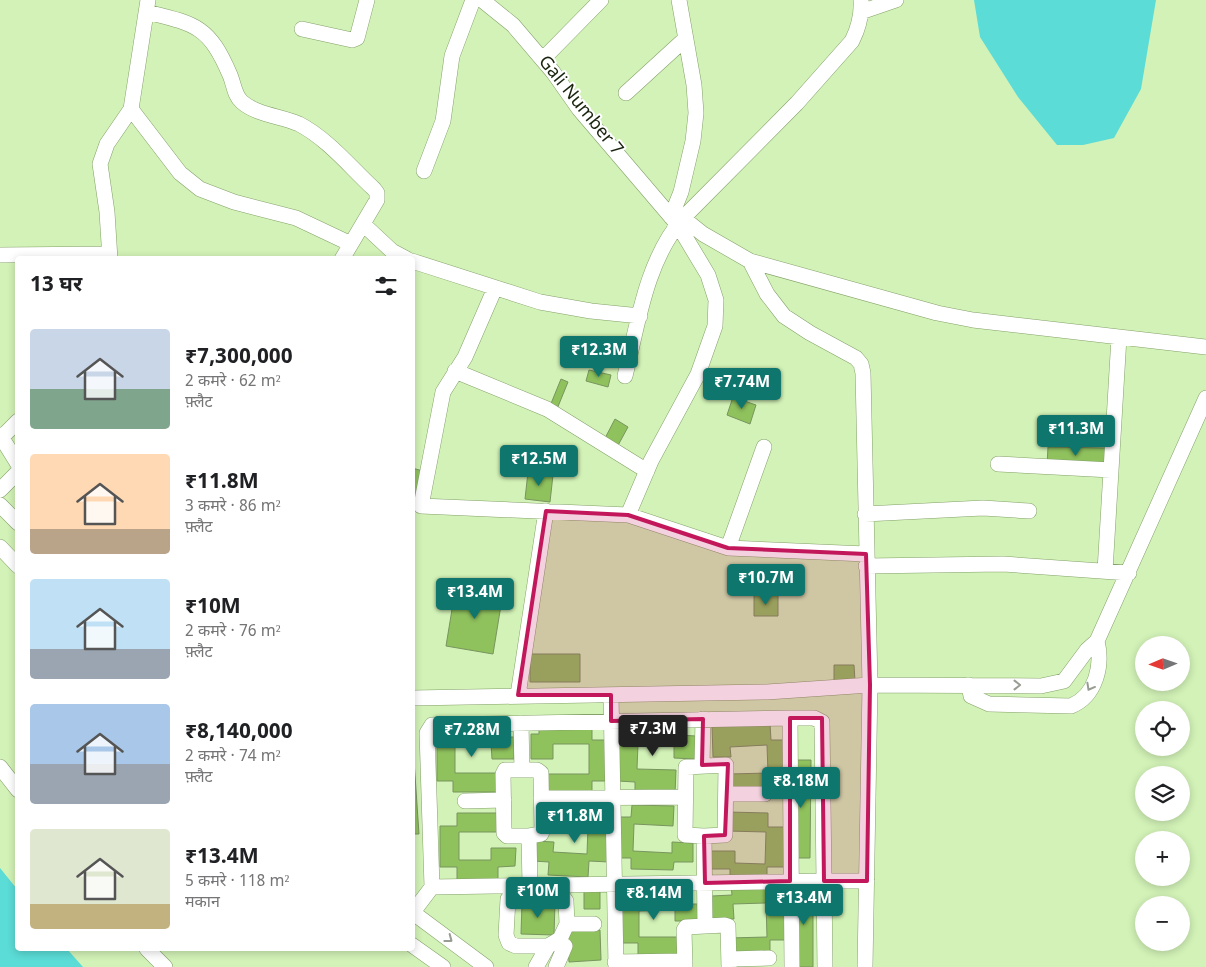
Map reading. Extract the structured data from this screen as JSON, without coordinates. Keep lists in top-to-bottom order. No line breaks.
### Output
{"streets":{"street":["Gali Number 7"]},"north":"left","page":{"heading":"13 घर","list":[{"name":"₹7,300,000","note":"2 कमरे · 62 m² · फ़्लैट"},{"name":"₹11.8M","note":"3 कमरे · 86 m² · फ़्लैट"},{"name":"₹10M","note":"2 कमरे · 76 m² · फ़्लैट"},{"name":"₹8,140,000","note":"2 कमरे · 74 m² · फ़्लैट"},{"name":"₹13.4M","note":"5 कमरे · 118 m² · मकान"}],"price":["₹12.3M","₹7.74M","₹11.3M","₹12.5M","₹10.7M","₹13.4M","₹7.3M","₹7.28M","₹8.18M","₹11.8M","₹10M","₹8.14M","₹13.4M"],"map_buttons":["+","−"]}}
